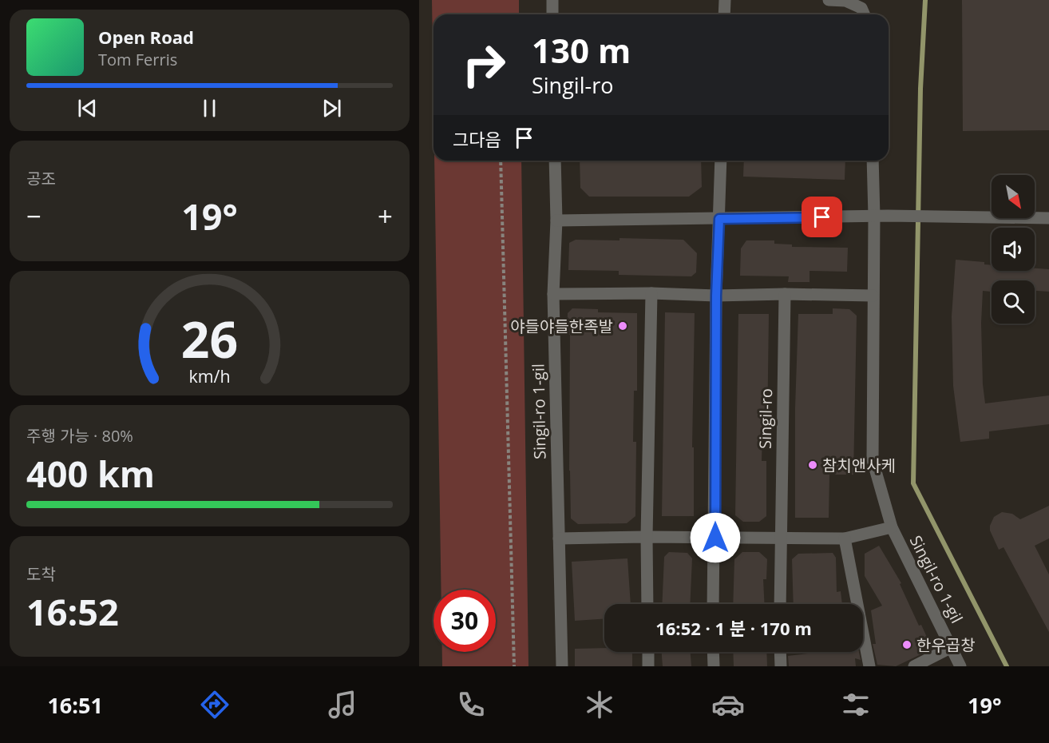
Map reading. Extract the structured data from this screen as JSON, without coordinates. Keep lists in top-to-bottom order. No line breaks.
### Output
{"streets":{"street":["Singil-ro 1-gil","Singil-ro"]},"crossings":[["Singil-ro 1-gil","Singil-ro"]],"places":["야들야들한족발","참치앤사케","한우곱창"],"north":"bottom right","page":{"turn":["130 m","Singil-ro"],"song":["Open Road","Tom Ferris"],"then":"그다음","tile":["공조",["주행 가능 · 80%","400 km"],["도착","16:52"]],"heat":["−","19°","+"],"limit":"30","trip":"16:52 · 1 분 · 170 m","tabs":["16:51","19°"],"gauge":["26","km/h"]}}
